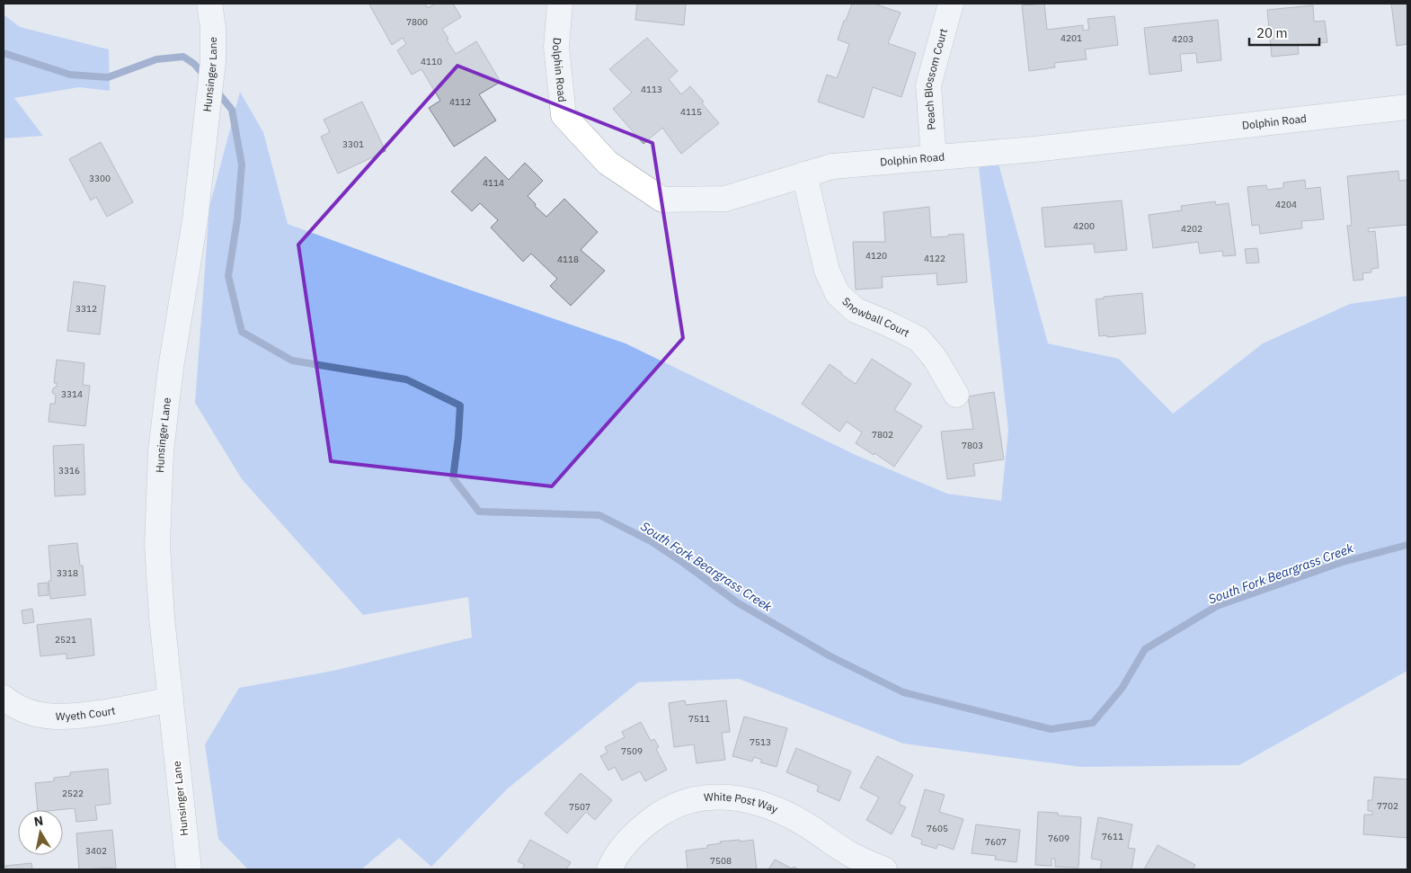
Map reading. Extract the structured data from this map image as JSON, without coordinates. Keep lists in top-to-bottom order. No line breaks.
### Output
{"streets":{"street":["Dolphin Road","Hunsinger Lane","Peach Blossom Court","Snowball Court","Wyeth Court","White Post Way"]},"crossings":[["Dolphin Road","Peach Blossom Court"],["Dolphin Road","Snowball Court"],["Hunsinger Lane","Wyeth Court"]],"water":["South Fork Beargrass Creek"],"house_numbers":["7800","4201","4203","4110","4113","4112","4115","3301","3300","4114","4204","4200","4202","4120","4122","4118","3312","3314","7802","7803","3316","3318","2521","7511","7513","7509","2522","7702","7507","7605","7611","7609","7607","3402","7508"],"scale_bar":"20 m","north":"top"}
